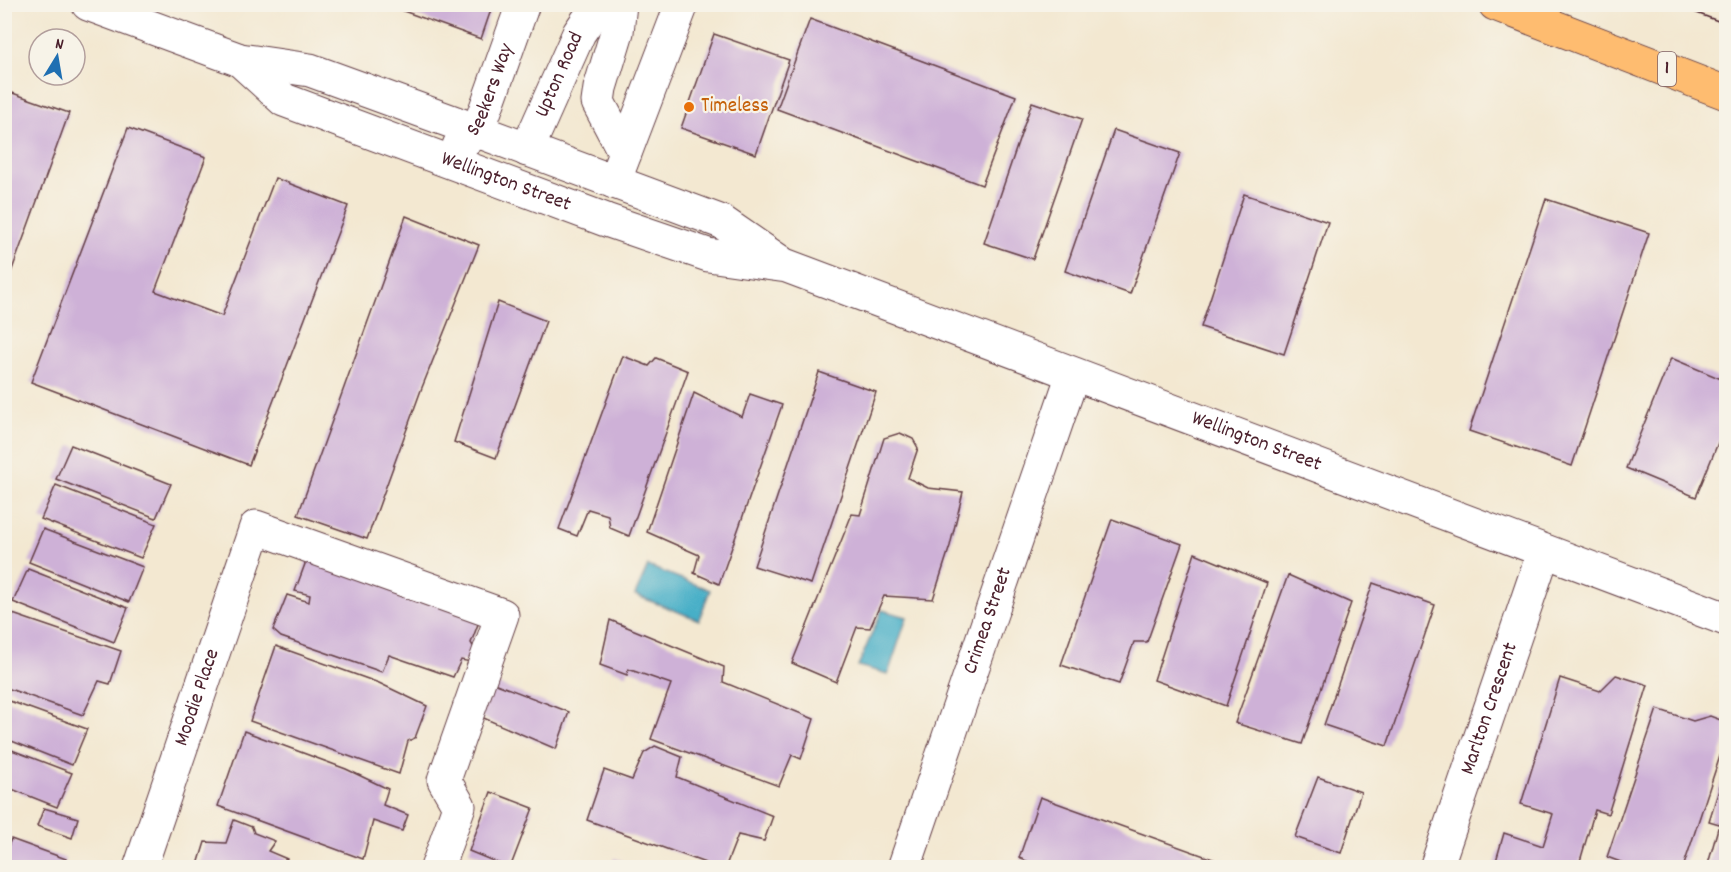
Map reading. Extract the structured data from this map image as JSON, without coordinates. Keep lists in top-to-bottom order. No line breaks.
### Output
{"streets":{"highway":["1"],"street":["Upton Road","Seekers Way","Wellington Street","Crimea Street","Moodie Place","Marlton Crescent"]},"crossings":[["Upton Road","Wellington Street"],["Seekers Way","Wellington Street"],["Wellington Street","Crimea Street"],["Wellington Street","Marlton Crescent"]],"places":["Timeless"],"north":"top"}
